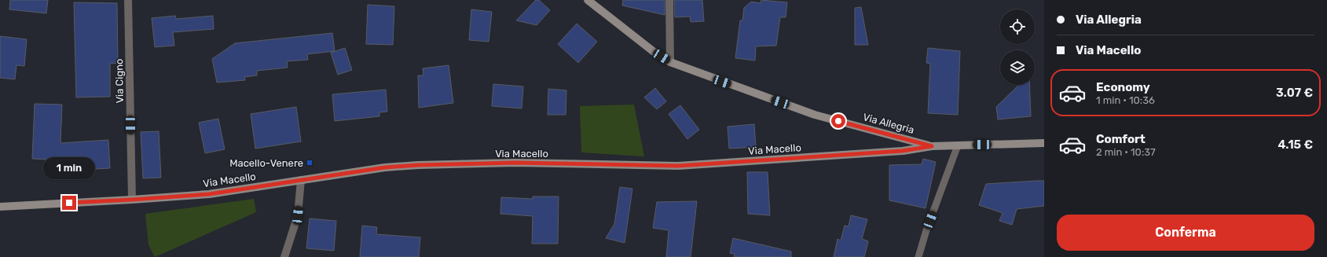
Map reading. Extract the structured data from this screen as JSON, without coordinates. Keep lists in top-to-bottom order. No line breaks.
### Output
{"streets":{"street":["Via Cigno","Via Allegria","Via Macello"]},"crossings":[["Via Cigno","Via Macello"],["Via Allegria","Via Macello"]],"places":{"transit":["Macello-Venere"]},"page":{"banner":["Via Allegria","Via Macello"],"list":[{"name":"Economy","note":"1 min · 10:36","value":"3.07 €"},{"name":"Comfort","note":"2 min · 10:37","value":"4.15 €"}],"bubble":"1 min","buttons":"Conferma"}}
